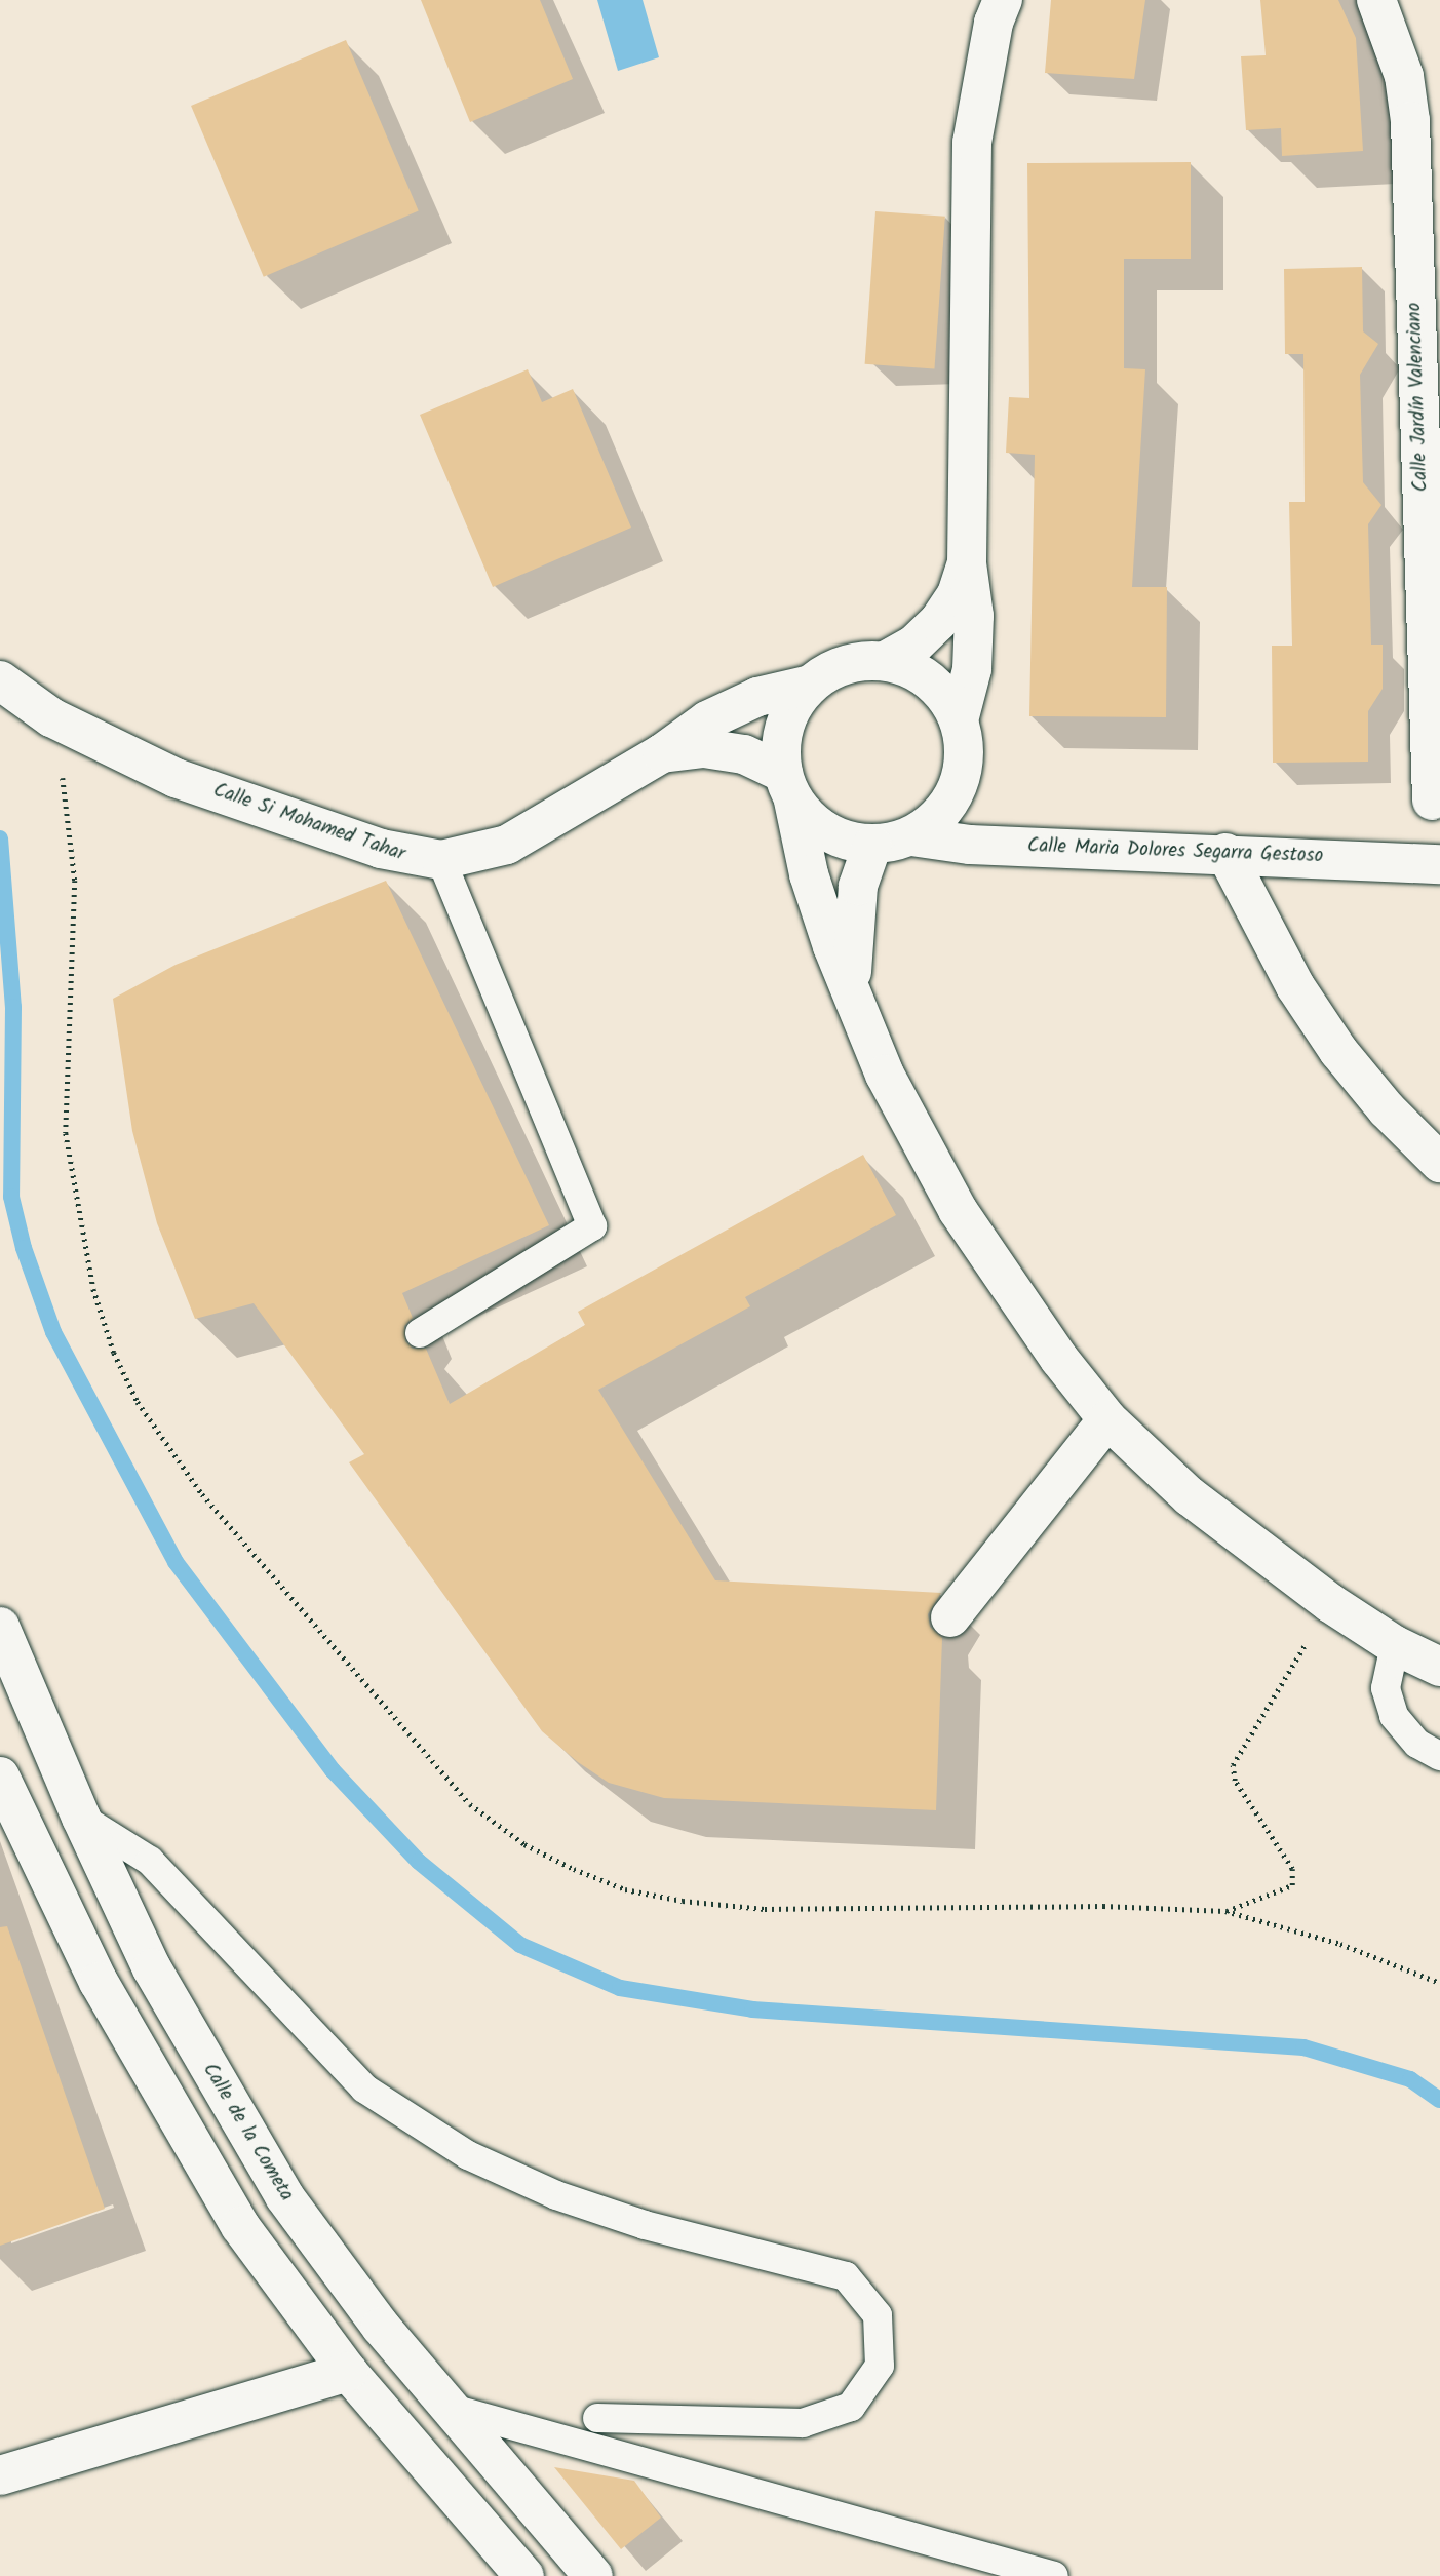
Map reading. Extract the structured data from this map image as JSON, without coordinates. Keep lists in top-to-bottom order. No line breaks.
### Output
{"streets":{"street":["Calle Jardín Valenciano","Calle Si Mohamed Tahar","Calle Maria Dolores Segarra Gestoso","Calle de la Cometa"]},"crossings":[["Calle Si Mohamed Tahar","Calle Maria Dolores Segarra Gestoso"]]}
